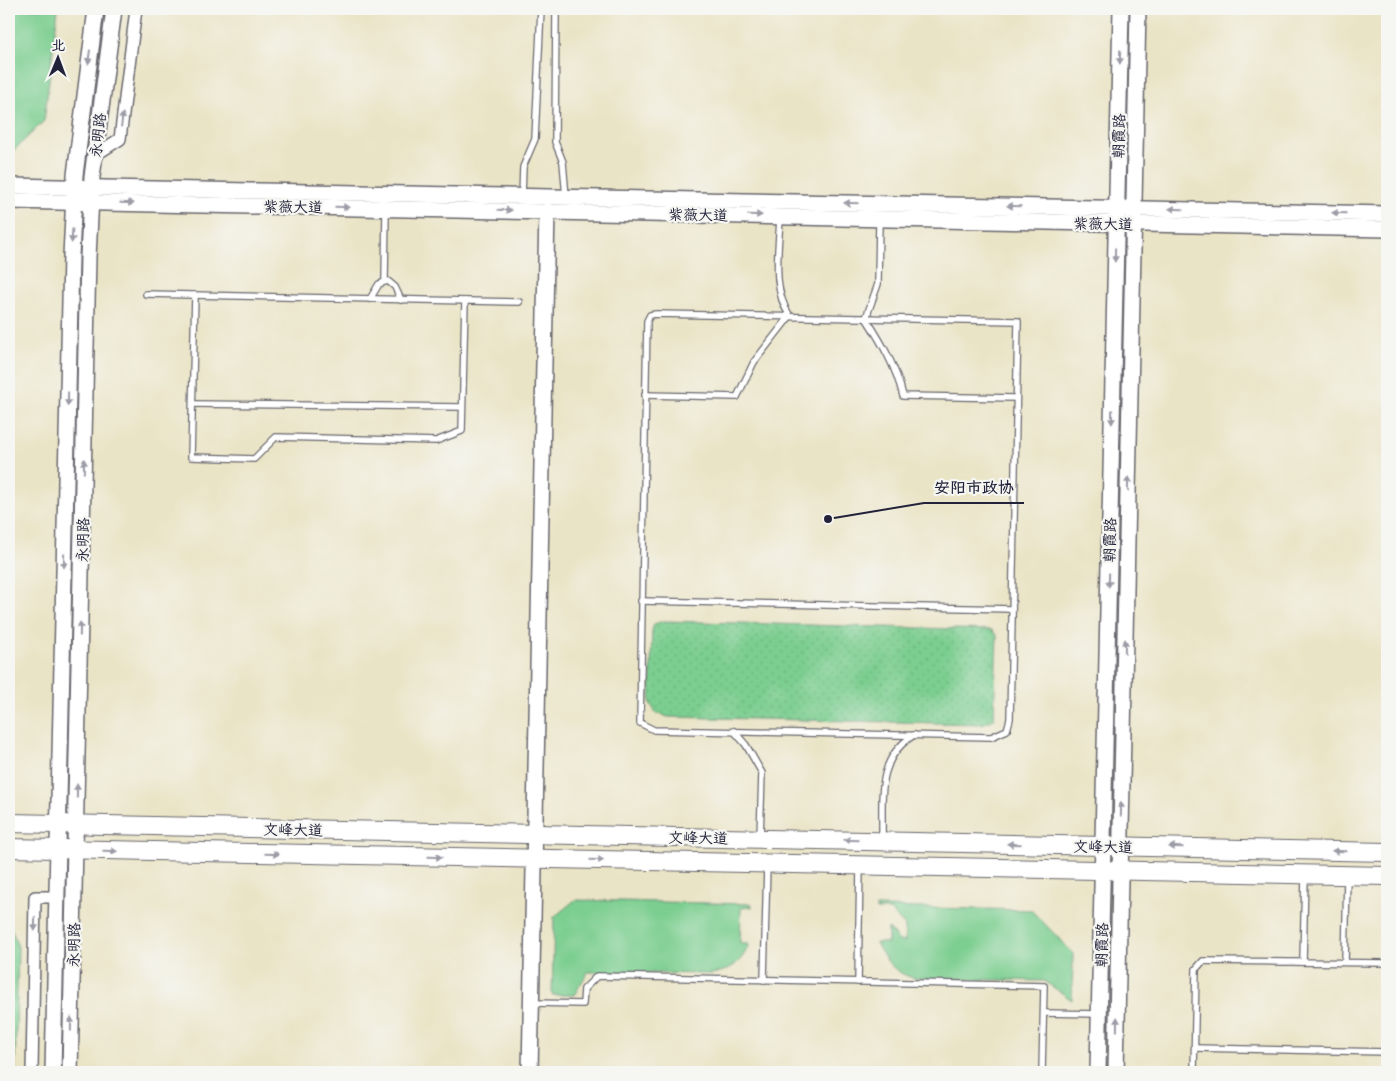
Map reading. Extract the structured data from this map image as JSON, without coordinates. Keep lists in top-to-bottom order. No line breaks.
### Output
{"streets":{"main road":["文峰大道"],"street":["永明路","朝霞路","紫薇大道"]},"crossings":[["永明路","紫薇大道"],["永明路","文峰大道"],["朝霞路","紫薇大道"],["朝霞路","文峰大道"]],"places":["安阳市政协"],"north":"top"}
